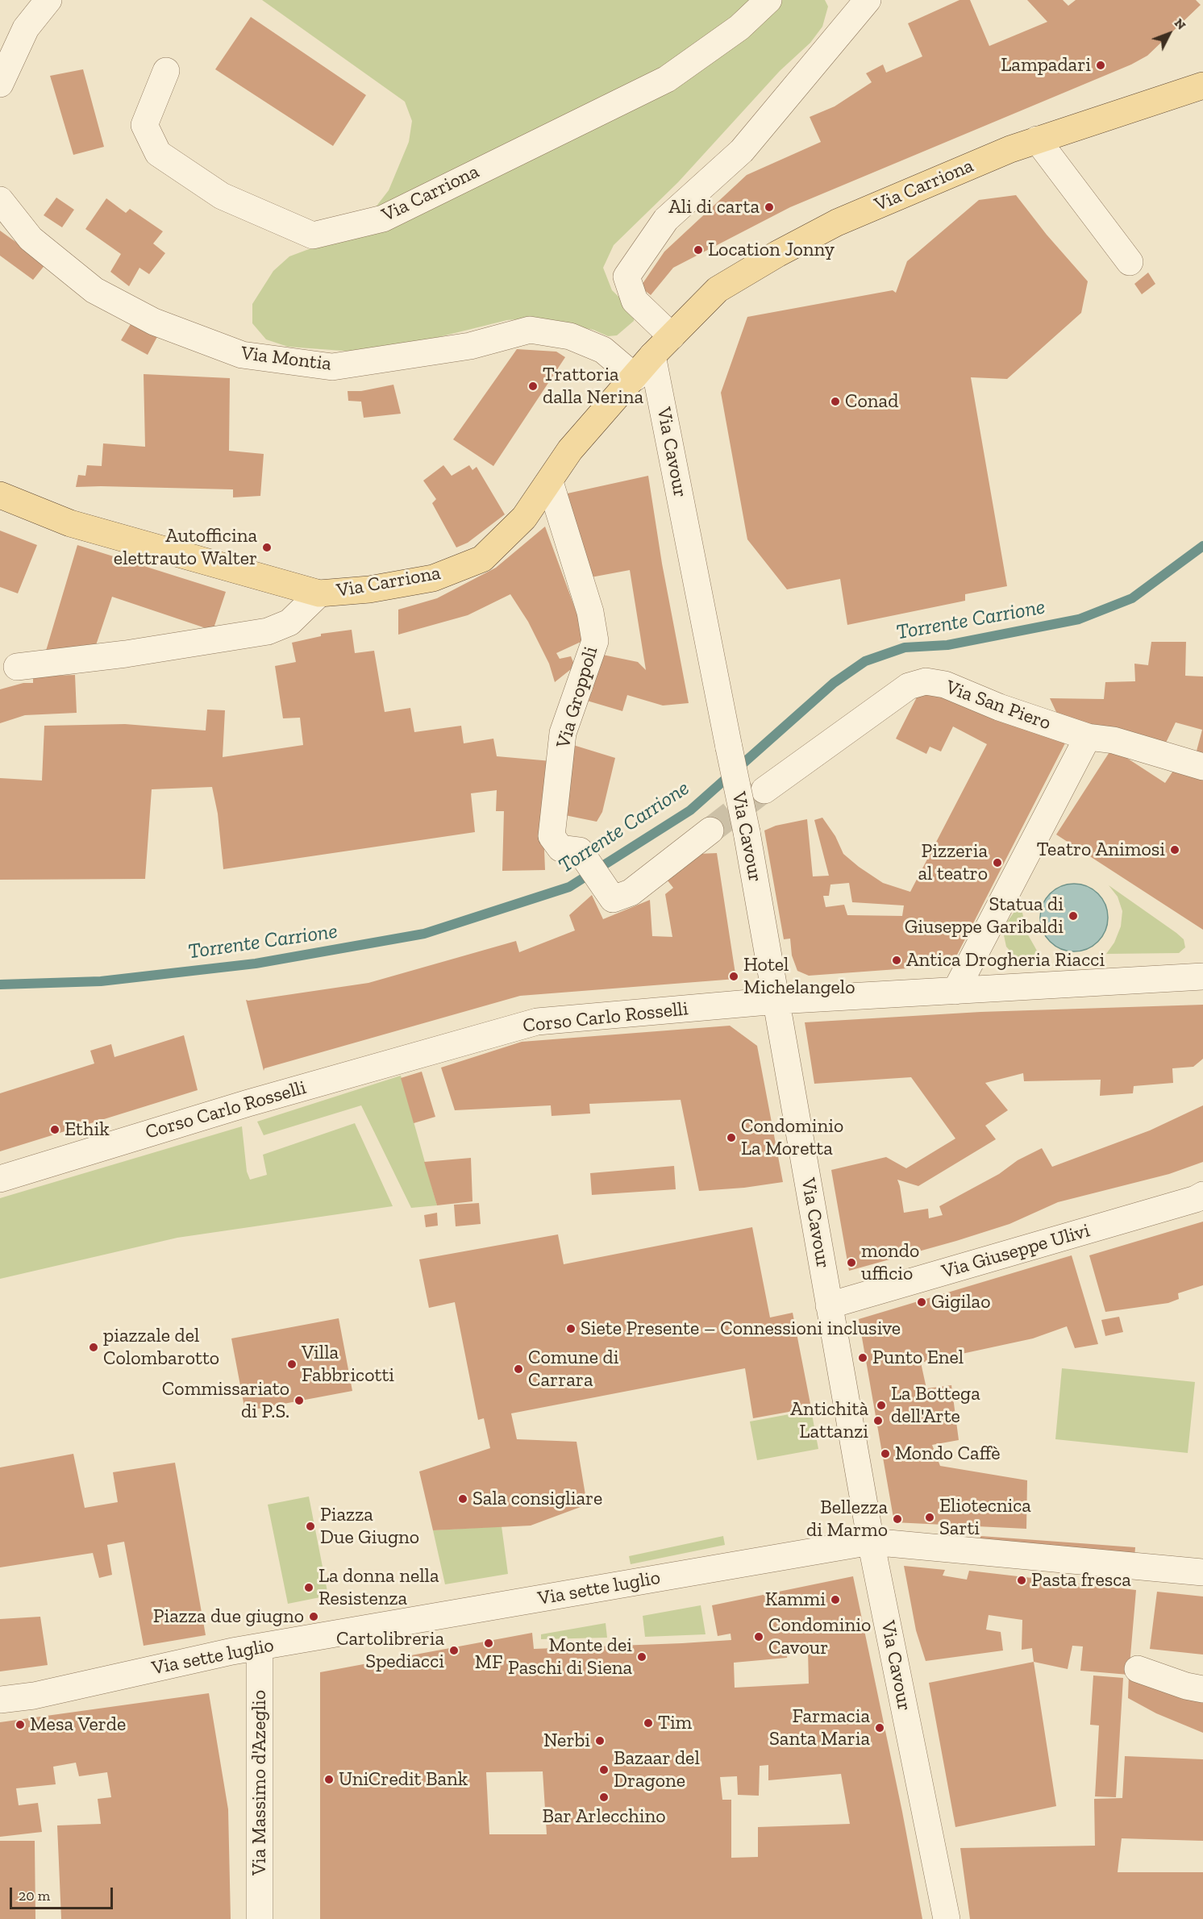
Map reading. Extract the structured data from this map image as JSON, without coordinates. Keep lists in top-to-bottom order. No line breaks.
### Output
{"streets":{"main road":["Via Carriona"],"street":["Via Montia","Via Cavour","Via Groppoli","Via San Piero","Corso Carlo Rosselli","Via Giuseppe Ulivi","Via sette luglio","Via Massimo d'Azeglio"]},"crossings":[["Via Carriona","Via Montia"],["Via Carriona","Via Cavour"],["Via Carriona","Via Groppoli"],["Via Cavour","Corso Carlo Rosselli"],["Via Cavour","Via Giuseppe Ulivi"],["Via Cavour","Via sette luglio"],["Via sette luglio","Via Massimo d'Azeglio"]],"water":["Torrente Carrione"],"places":["Lampadari","Ali di carta","Location Jonny","Trattoria dalla Nerina","Conad","Autofficina elettrauto Walter","Teatro Animosi","Pizzeria al teatro","Statua di Giuseppe Garibaldi","Antica Drogheria Riacci","Hotel Michelangelo","Ethik","Condominio La Moretta","mondo ufficio","Gigilao","Siete Presente – Connessioni inclusive","piazzale del Colombarotto","Punto Enel","Villa Fabbricotti","Comune di Carrara","Commissariato di P.S.","La Bottega dell'Arte","Antichità Lattanzi","Mondo Caffè","Sala consigliare","Eliotecnica Sarti","Bellezza di Marmo","Piazza Due Giugno","Pasta fresca","La donna nella Resistenza","Kammi","Piazza due giugno","Condominio Cavour","MF","Cartolibreria Spediacci","Monte dei Paschi di Siena","Tim","Mesa Verde","Farmacia Santa Maria","Nerbi","Bazaar del Dragone","UniCredit Bank","Bar Arlecchino"],"scale_bar":"20 m","north":"top right"}
